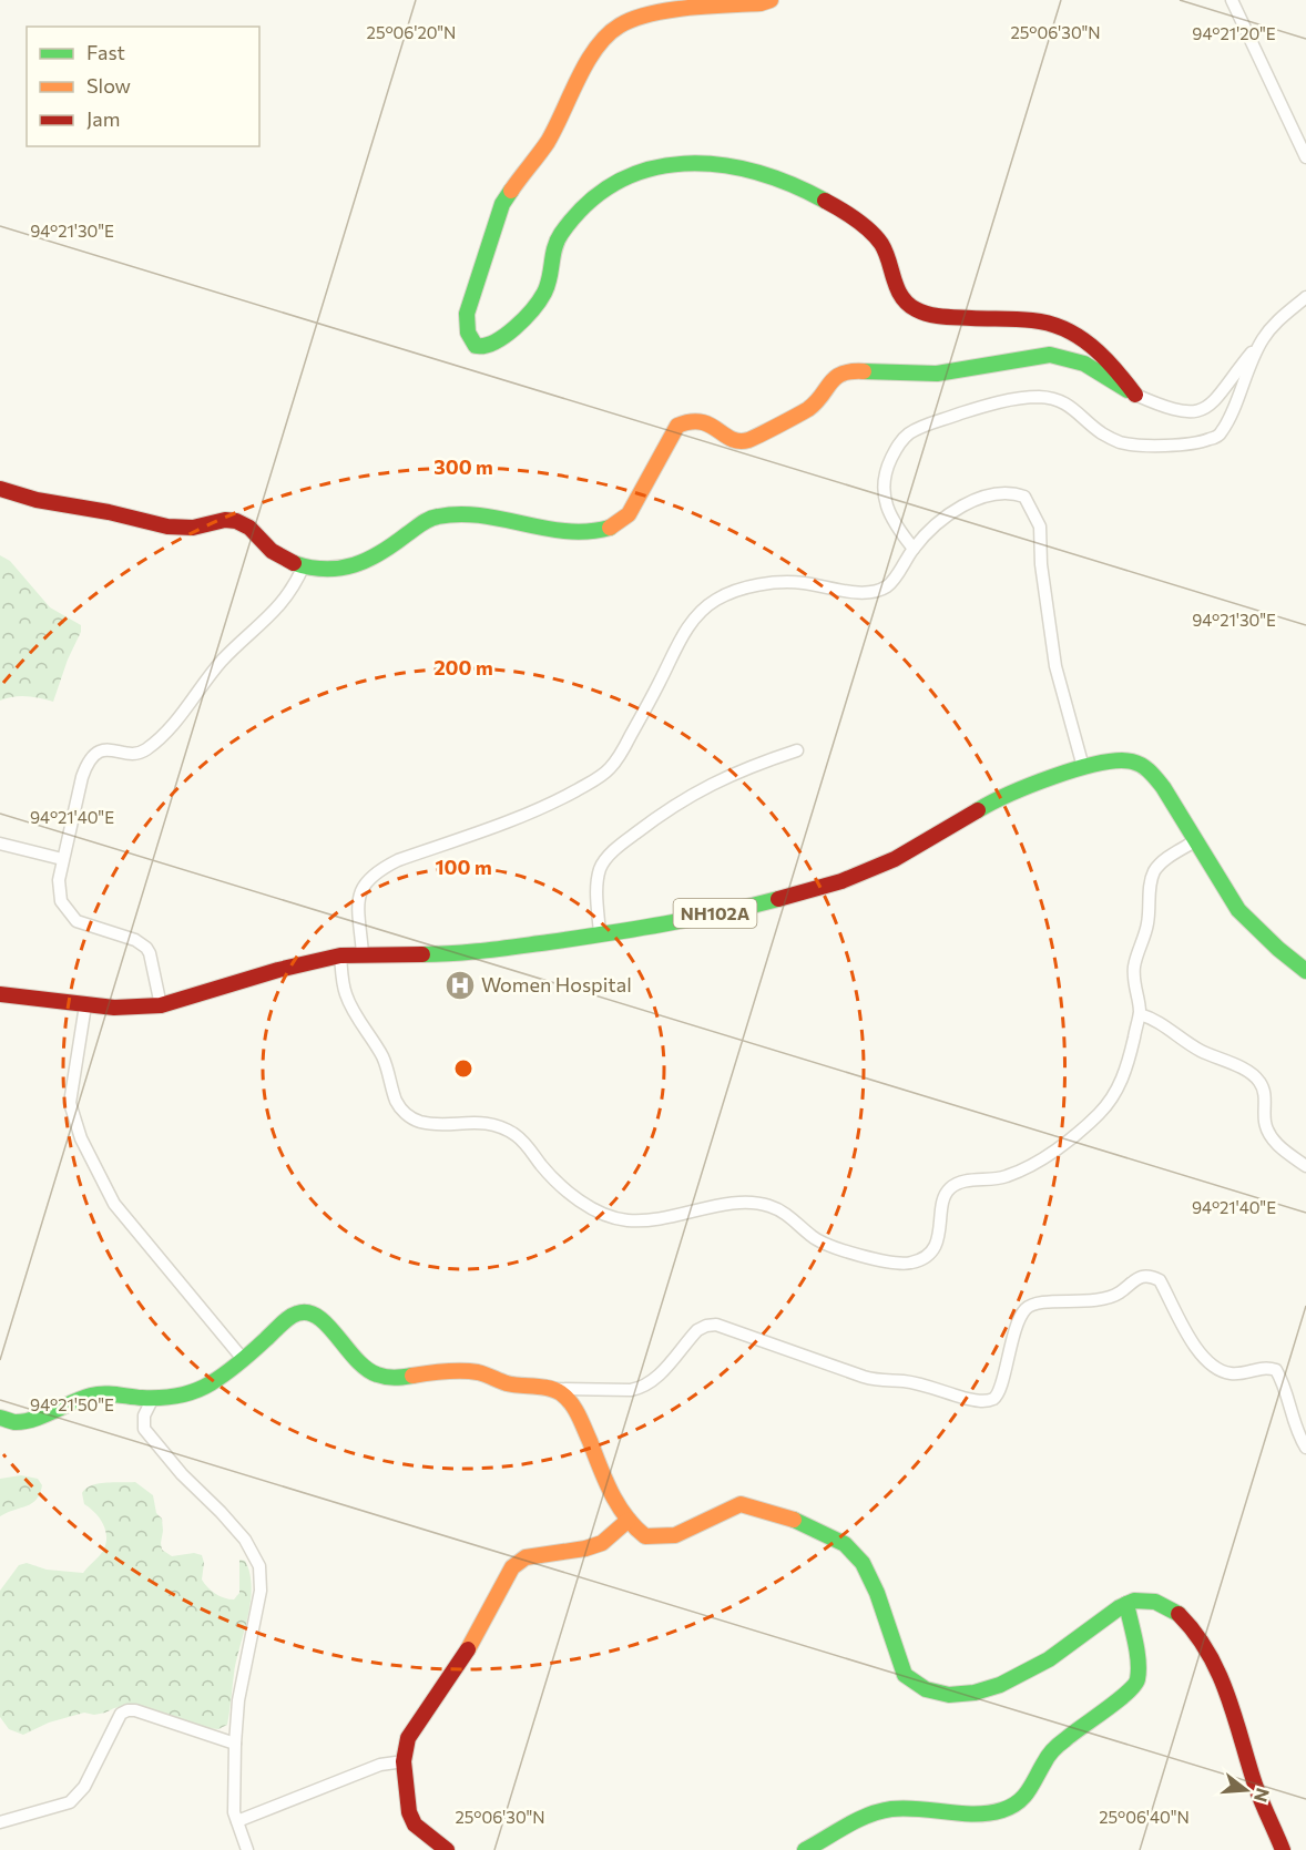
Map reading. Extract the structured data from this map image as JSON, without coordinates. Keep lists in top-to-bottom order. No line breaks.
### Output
{"streets":{"main road":["NH102A"]},"places":{"hospital":["Women Hospital"]},"legend":["Fast","Slow","Jam"],"north":"right","coordinates":["25°06'20\"N","25°06'30\"N","94°21'20\"E","94°21'30\"E","94°21'40\"E","94°21'50\"E","25°06'40\"N"],"rings":["300 m","200 m","100 m"]}
